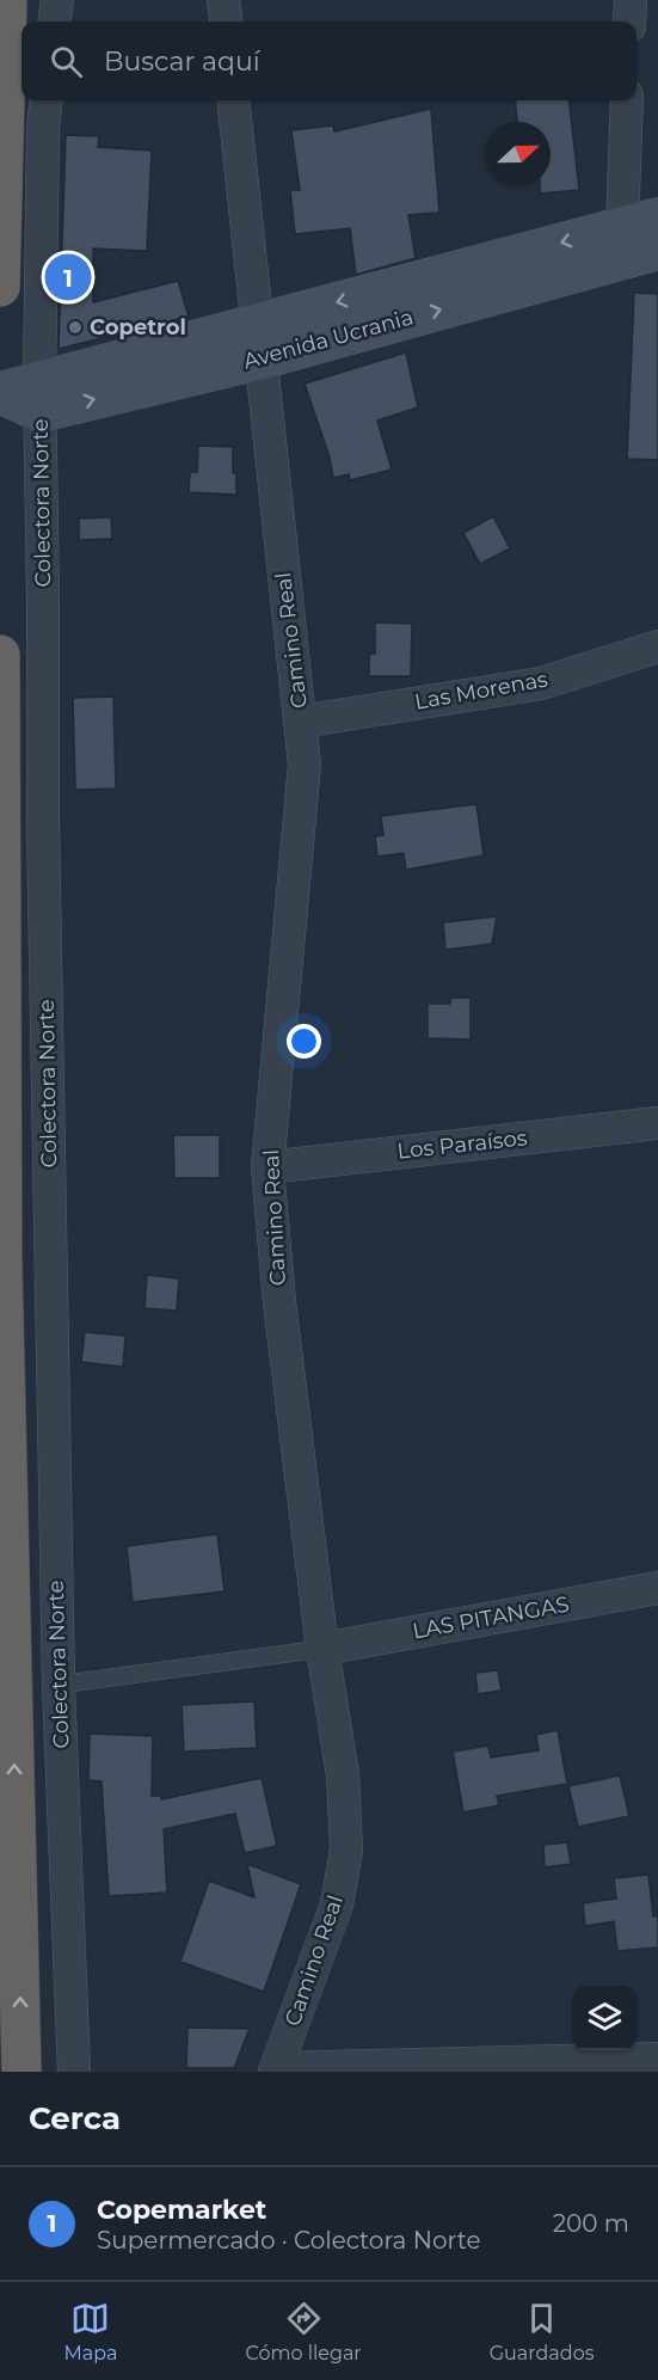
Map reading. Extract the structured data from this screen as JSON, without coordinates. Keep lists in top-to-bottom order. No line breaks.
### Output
{"streets":{"main road":["Avenida Ucrania"],"street":["Colectora Norte","Camino Real","Las Morenas","Los Paraísos","LAS PITANGAS"]},"crossings":[["Avenida Ucrania","Colectora Norte"],["Avenida Ucrania","Camino Real"],["Camino Real","Las Morenas"],["Camino Real","Los Paraísos"],["Camino Real","LAS PITANGAS"]],"places":["Copetrol"],"north":"right","page":{"search":"Buscar aquí","pins":"1","heading":"Cerca","list":[{"mark":"1","name":"Copemarket","note":"Supermercado · Colectora Norte","value":"200 m"}],"nav":["Mapa","Cómo llegar","Guardados"]}}
